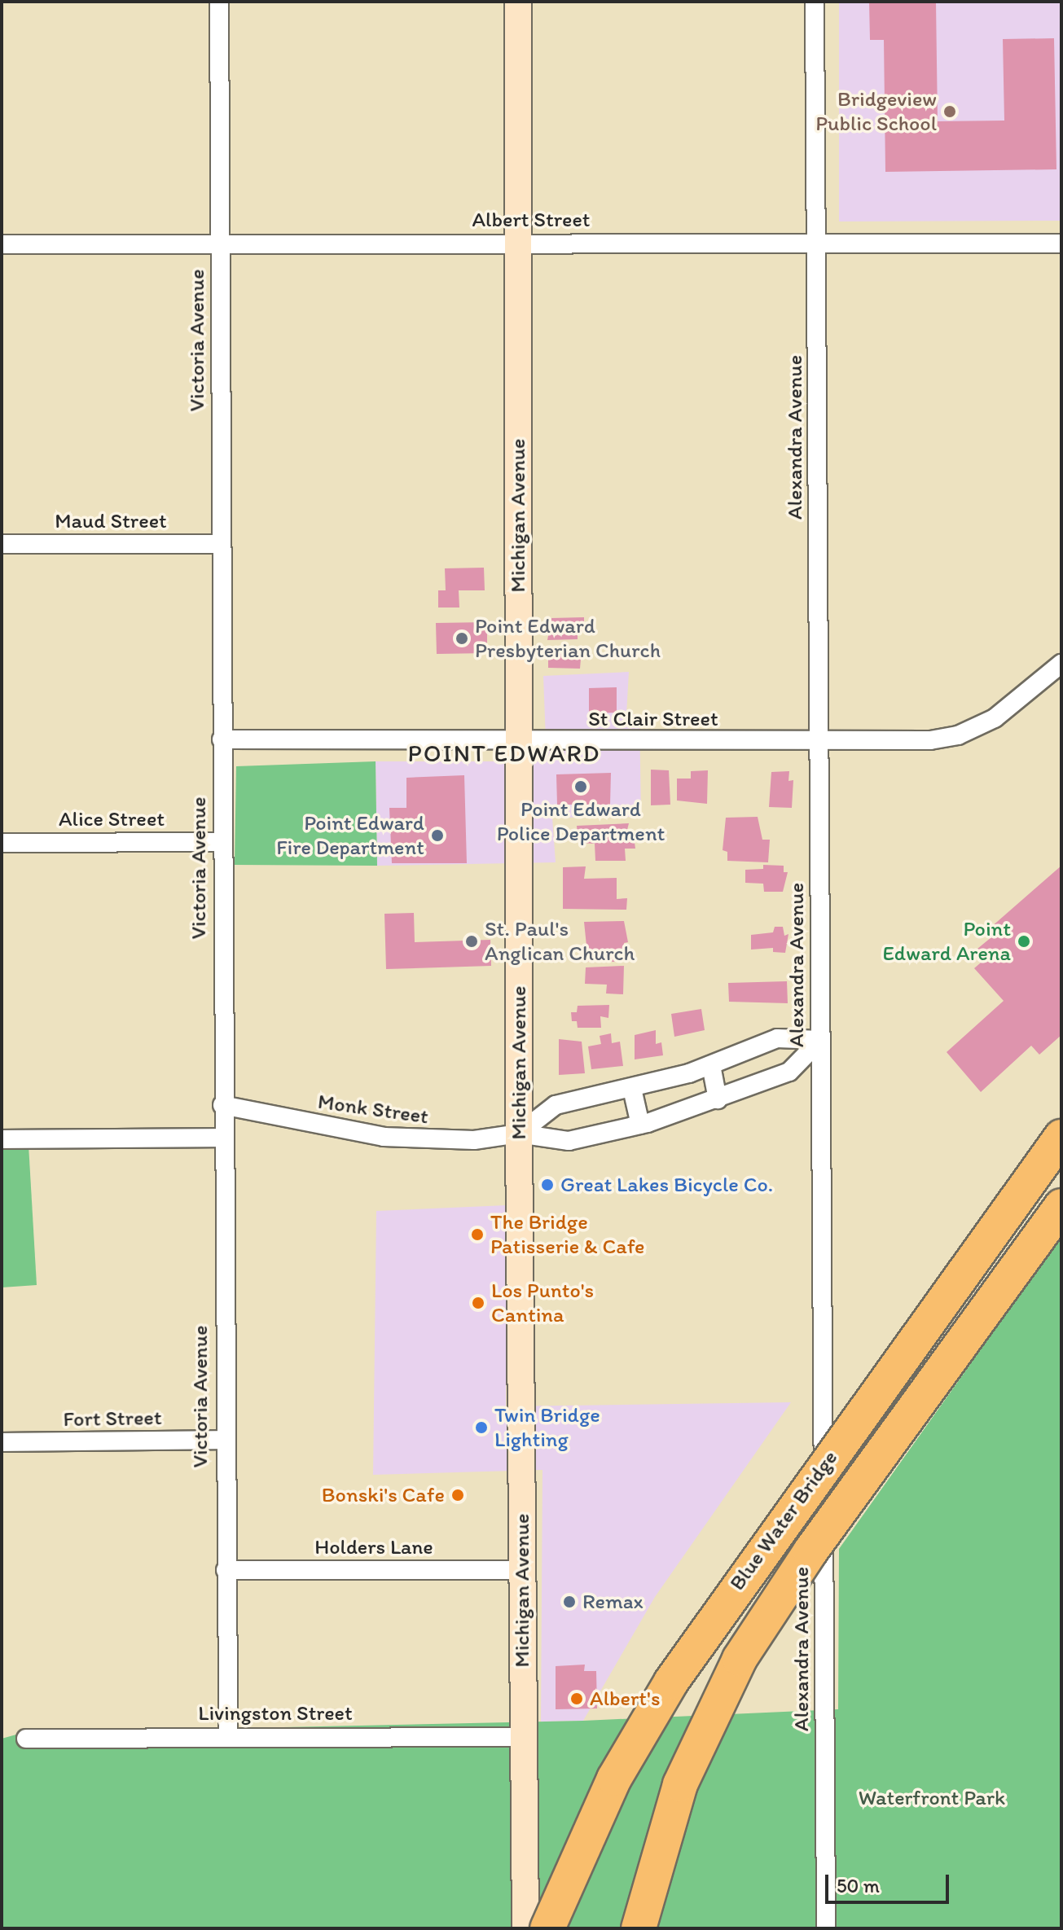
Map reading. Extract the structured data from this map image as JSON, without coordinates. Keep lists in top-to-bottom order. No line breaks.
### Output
{"streets":{"highway":["Blue Water Bridge"],"street":["Albert Street","Victoria Avenue","Alexandra Avenue","Michigan Avenue","Maud Street","St Clair Street","Alice Street","Monk Street","Fort Street","Holders Lane","Livingston Street"]},"crossings":[["Albert Street","Victoria Avenue"],["Albert Street","Alexandra Avenue"],["Albert Street","Michigan Avenue"],["Victoria Avenue","Maud Street"],["Victoria Avenue","St Clair Street"],["Victoria Avenue","Alice Street"],["Victoria Avenue","Monk Street"],["Victoria Avenue","Fort Street"],["Victoria Avenue","Holders Lane"],["Victoria Avenue","Livingston Street"],["Alexandra Avenue","St Clair Street"],["Alexandra Avenue","Monk Street"],["Michigan Avenue","St Clair Street"],["Michigan Avenue","Monk Street"],["Michigan Avenue","Holders Lane"],["Michigan Avenue","Livingston Street"]],"districts":["POINT EDWARD"],"parks":["Waterfront Park"],"places":["Bridgeview Public School","Point Edward Presbyterian Church","Point Edward Police Department","Point Edward Fire Department","St. Paul's Anglican Church","Point Edward Arena","Great Lakes Bicycle Co.","The Bridge Patisserie & Cafe","Los Punto's Cantina","Twin Bridge Lighting","Bonski's Cafe","Remax","Albert's"],"scale_bar":"50 m"}
